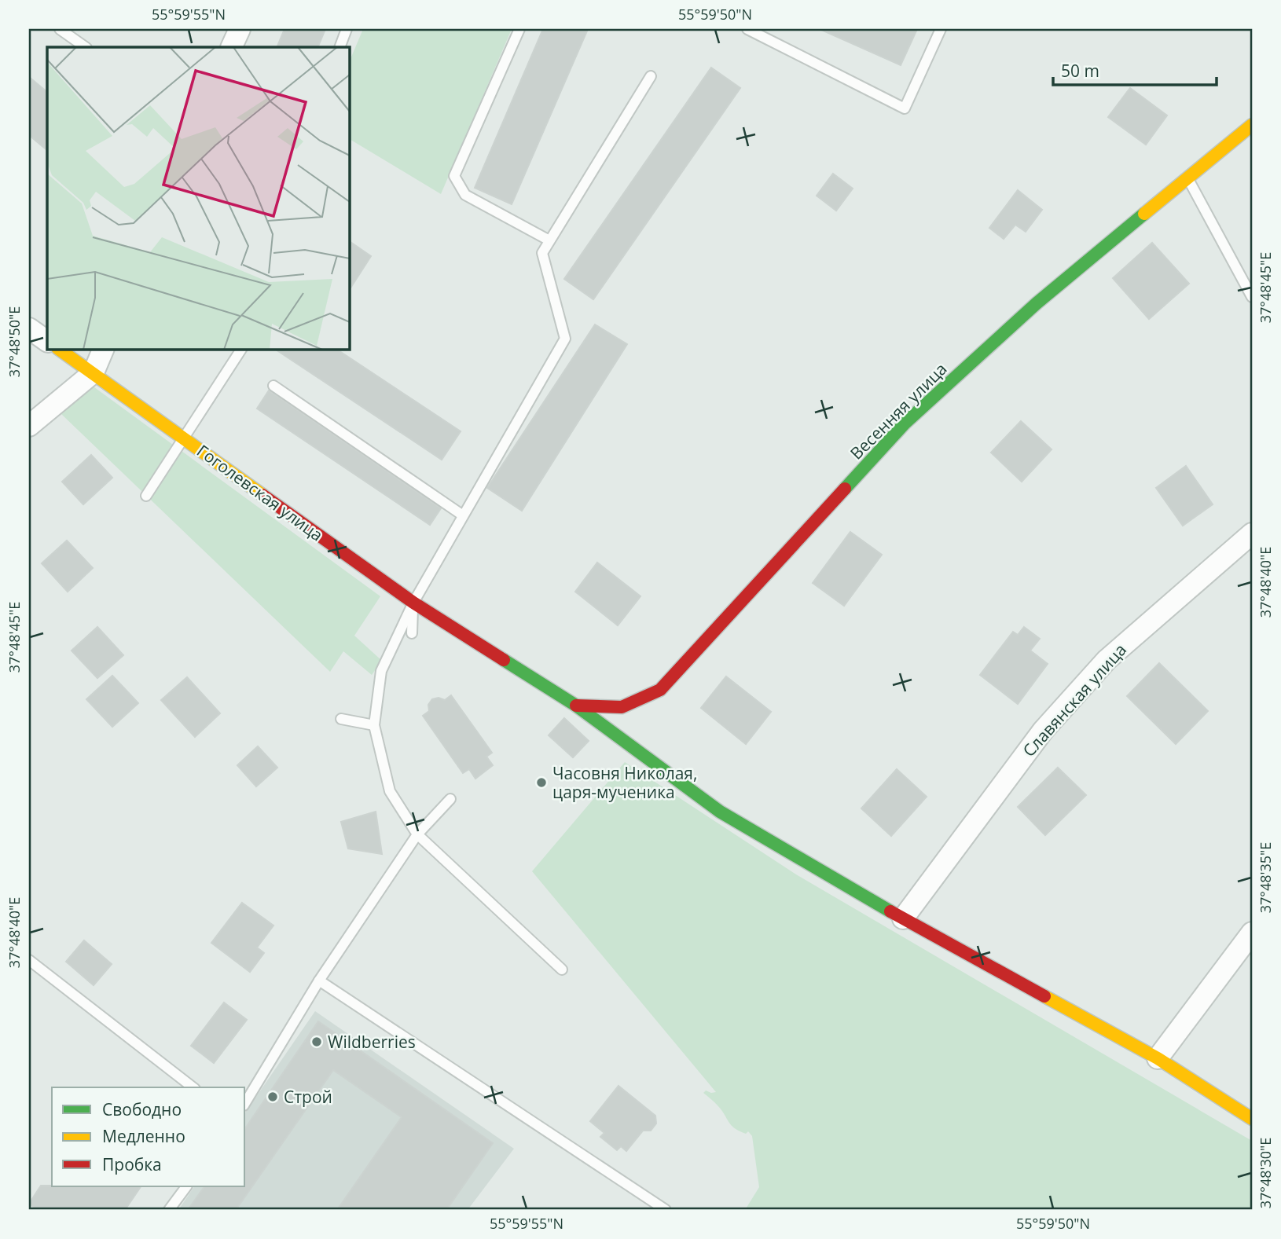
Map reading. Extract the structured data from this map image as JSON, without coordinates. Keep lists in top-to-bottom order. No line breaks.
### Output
{"streets":{"street":["Весенняя улица","Гоголевская улица","Славянская улица"]},"crossings":[["Весенняя улица","Гоголевская улица"],["Гоголевская улица","Славянская улица"]],"places":["Часовня Николая, царя-мученика","Wildberries","Строй"],"legend":["Свободно","Медленно","Пробка"],"scale_bar":"50 m","coordinates":["55°59'55\"N","55°59'50\"N","37°48'45\"E","37°48'50\"E","37°48'40\"E","37°48'35\"E","37°48'30\"E"]}
